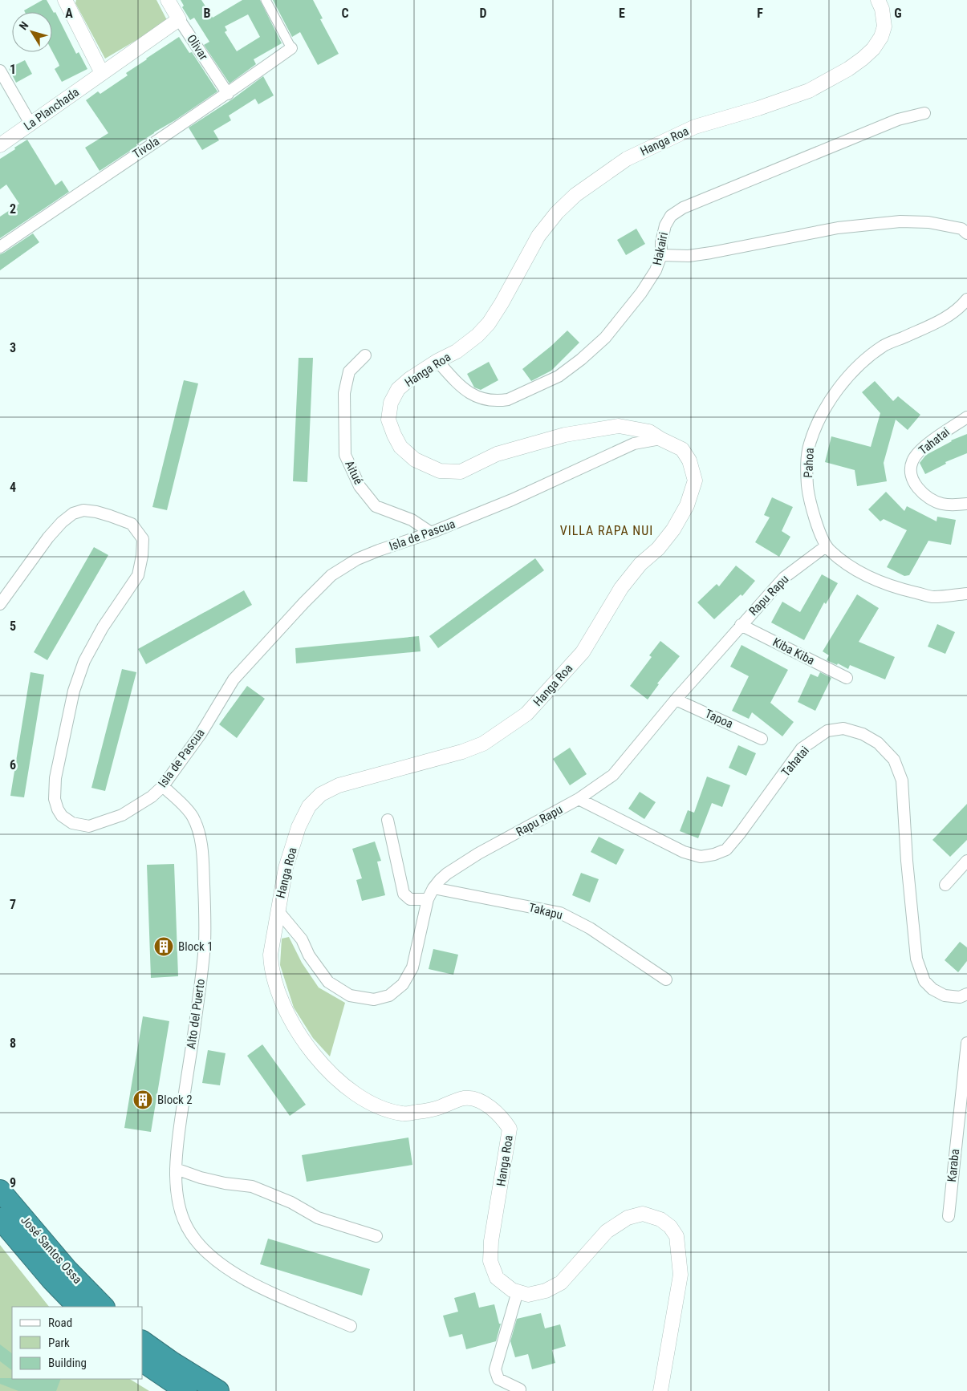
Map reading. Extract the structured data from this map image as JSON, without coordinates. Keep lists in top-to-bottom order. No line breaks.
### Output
{"streets":{"highway":["José Santos Ossa"],"street":["Olivar","La Planchada","Hanga Roa","Tivola","Hakairi","Tahatai","Pahoa","Aitué","Isla de Pascua","Rapu Rapu","Kiba Kiba","Tapoa","Takapu","Alto del Puerto","Karaba"]},"crossings":[["Olivar","La Planchada"],["Olivar","Tivola"],["Hanga Roa","Hakairi"],["Hanga Roa","Isla de Pascua"],["Hanga Roa","Rapu Rapu"],["Tahatai","Rapu Rapu"],["Pahoa","Rapu Rapu"],["Aitué","Isla de Pascua"],["Isla de Pascua","Alto del Puerto"],["Rapu Rapu","Kiba Kiba"],["Rapu Rapu","Tapoa"],["Rapu Rapu","Takapu"]],"districts":["VILLA RAPA NUI"],"places":{"building":["Block 1","Block 2"]},"legend":["Road","Park","Building"],"north":"top left","grid":{"columns":["A","B","C","D","E","F","G"],"rows":["1","2","3","4","5","6","7","8","9"]}}
